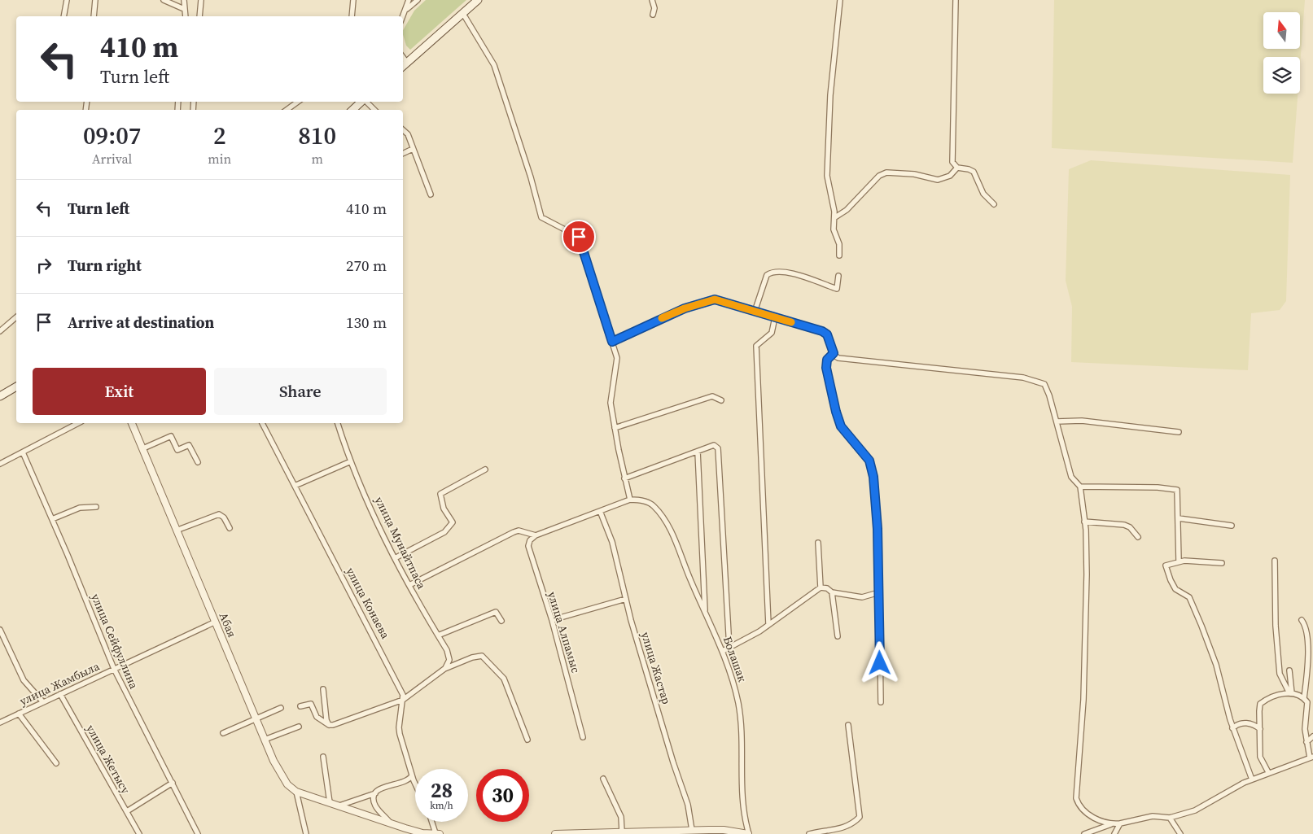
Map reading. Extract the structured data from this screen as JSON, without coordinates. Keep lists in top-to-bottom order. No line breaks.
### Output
{"streets":{"street":["улица Мунайтпаса","улица Конаева","Абая","улица Алпамыс","улица Сейфуллина","Болашак","улица Жастар","улица Жамбыла","улица Жетысу"]},"crossings":[["Абая","улица Жамбыла"],["улица Сейфуллина","улица Жамбыла"],["улица Жамбыла","улица Жетысу"]],"north":"top","page":{"turn":["410 m","Turn left"],"eta":["09:07","Arrival","2","min","810","m"],"list":[{"name":"Turn left","value":"410 m"},{"name":"Turn right","value":"270 m"},{"name":"Arrive at destination","value":"130 m"}],"buttons":["Exit","Share"],"speed":"28 km/h","limit":"30"}}
